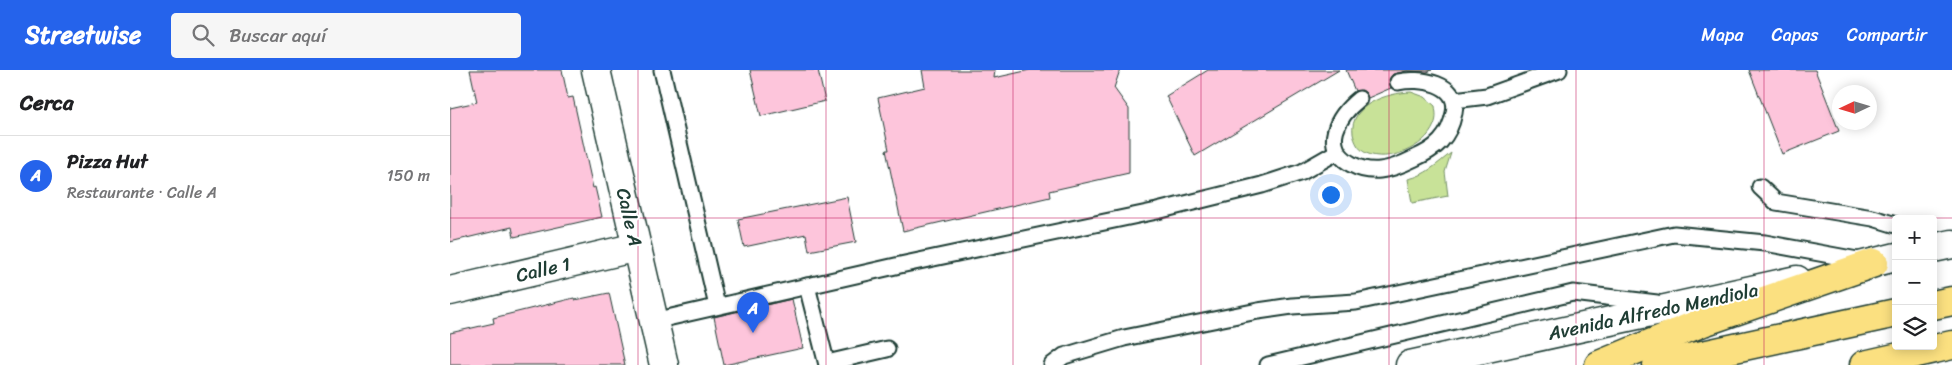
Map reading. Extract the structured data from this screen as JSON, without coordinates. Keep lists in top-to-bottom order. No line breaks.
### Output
{"streets":{"street":["Calle A","Calle 1","Avenida Alfredo Mendiola"]},"crossings":[["Calle A","Calle 1"]],"north":"left","page":{"header":"Streetwise","search":"Buscar aquí","nav":["Mapa","Capas","Compartir"],"heading":"Cerca","list":[{"mark":"A","name":"Pizza Hut","note":"Restaurante · Calle A","value":"150 m"}],"map_buttons":["+","−"],"pins":"A"}}
